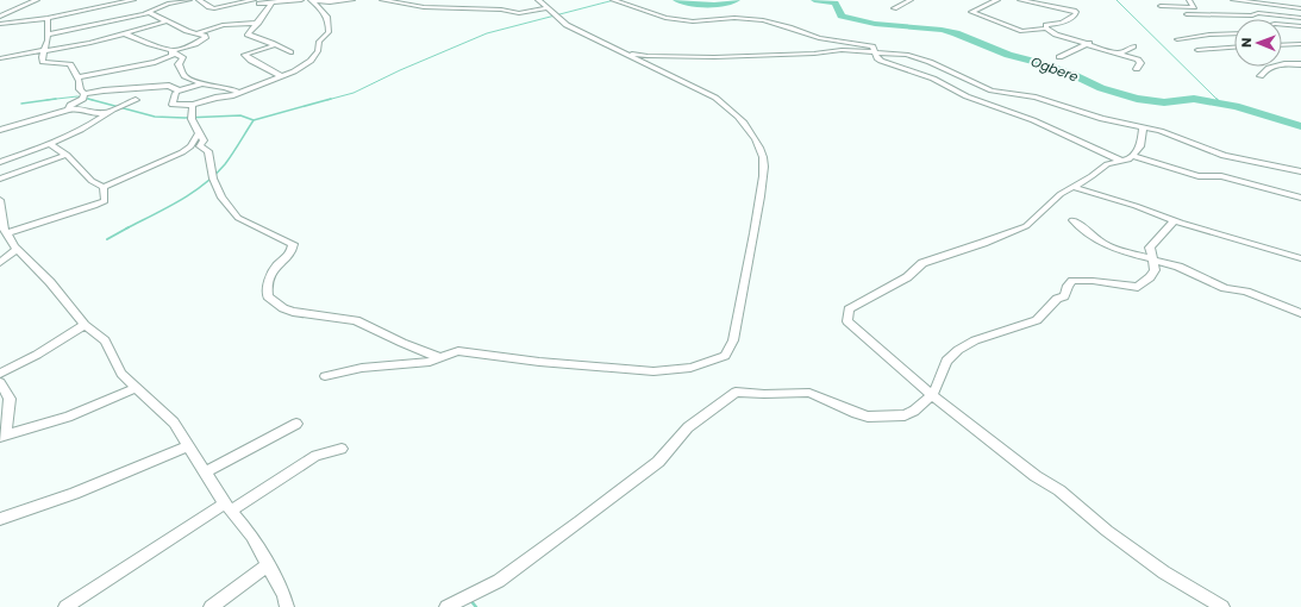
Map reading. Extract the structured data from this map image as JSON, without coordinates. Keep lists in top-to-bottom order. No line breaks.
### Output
{"water":["Ogbere"],"north":"left"}
